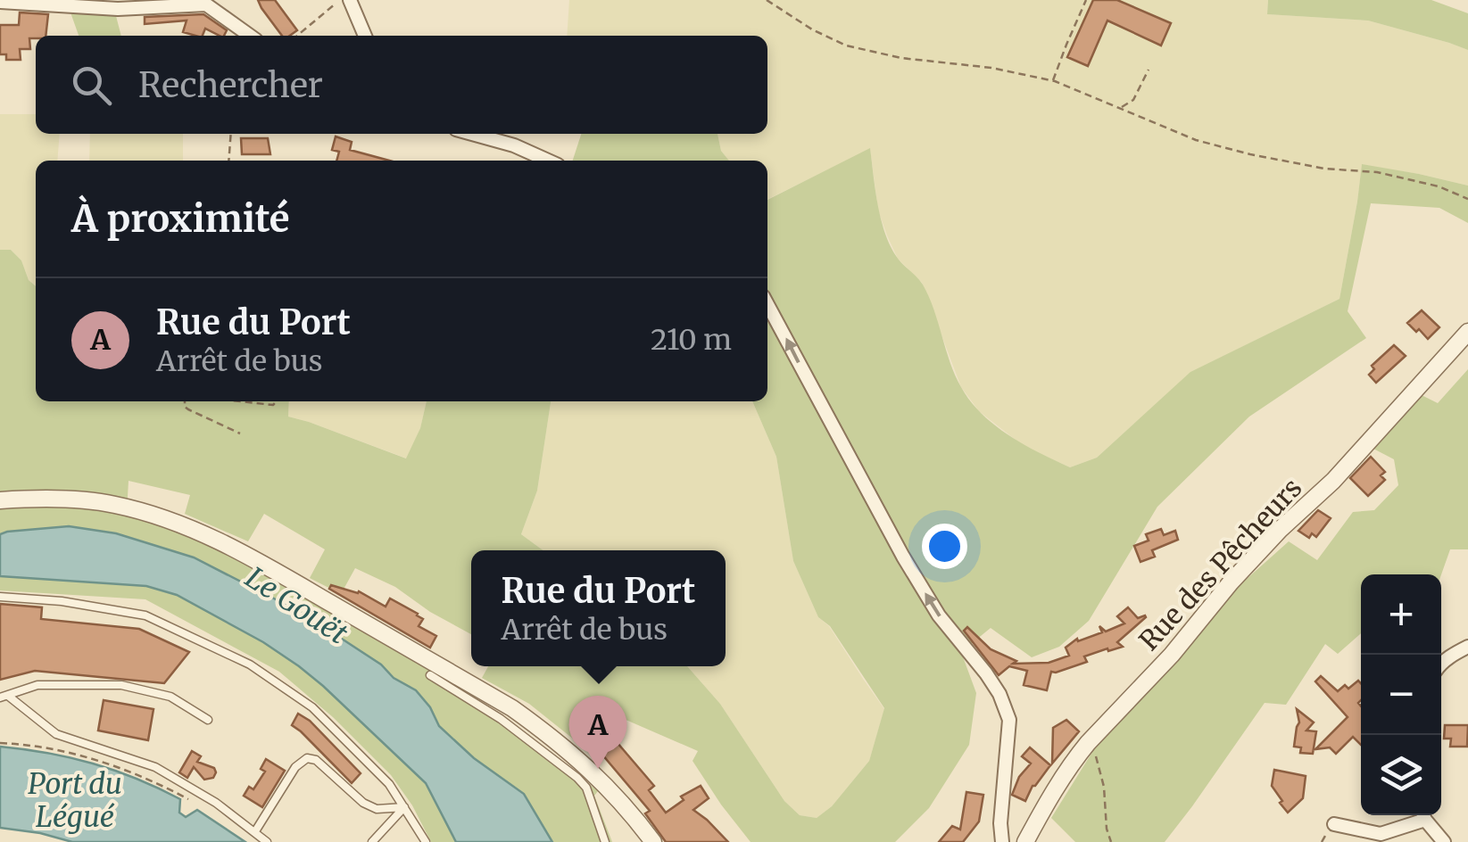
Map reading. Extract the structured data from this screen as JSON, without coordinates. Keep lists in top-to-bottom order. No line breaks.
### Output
{"streets":{"street":["Rue des Pêcheurs"]},"water":["Le Gouët","Port du Légué"],"page":{"search":"Rechercher","heading":"À proximité","list":[{"mark":"A","name":"Rue du Port","note":"Arrêt de bus","value":"210 m"}],"popup":["Rue du Port","Arrêt de bus"],"map_buttons":["+","−"],"pins":"A"}}
